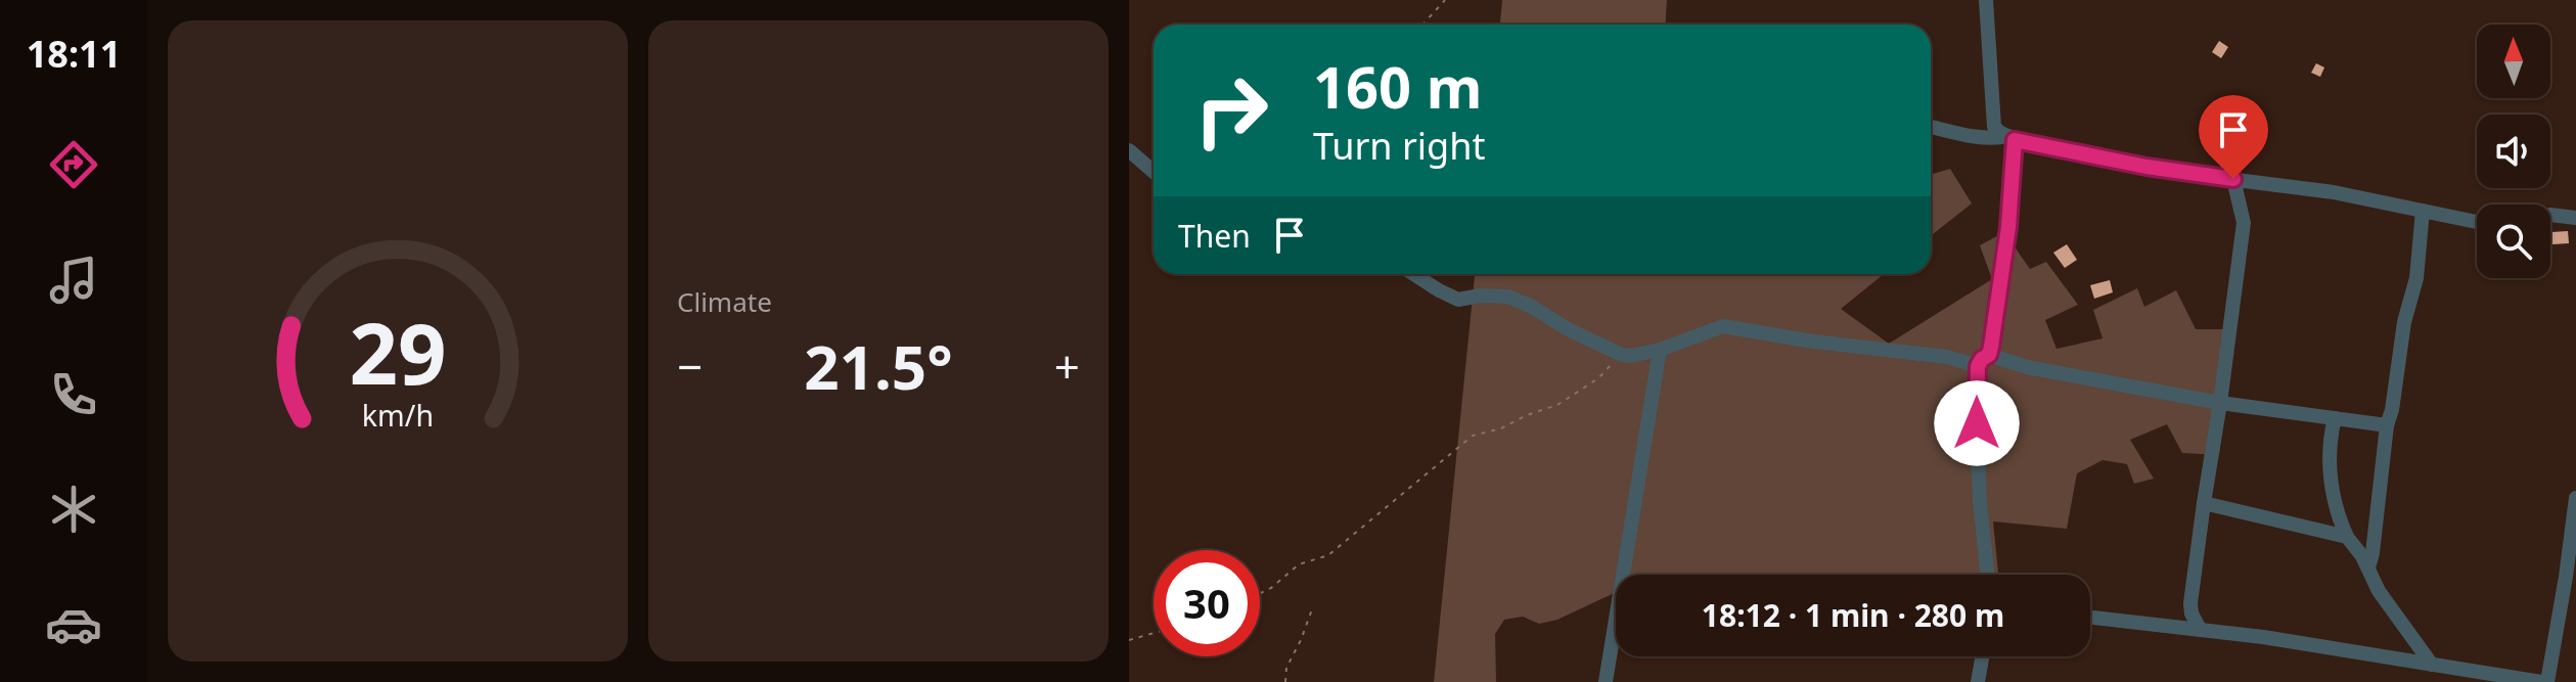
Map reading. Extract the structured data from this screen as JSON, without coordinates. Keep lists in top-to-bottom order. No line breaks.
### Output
{"north":"top","page":{"tabs":"18:11","tile":"Climate","turn":["160 m","Turn right"],"then":"Then","heat":["−","21.5°","+"],"limit":"30","trip":"18:12 · 1 min · 280 m","gauge":["29","km/h"]}}
